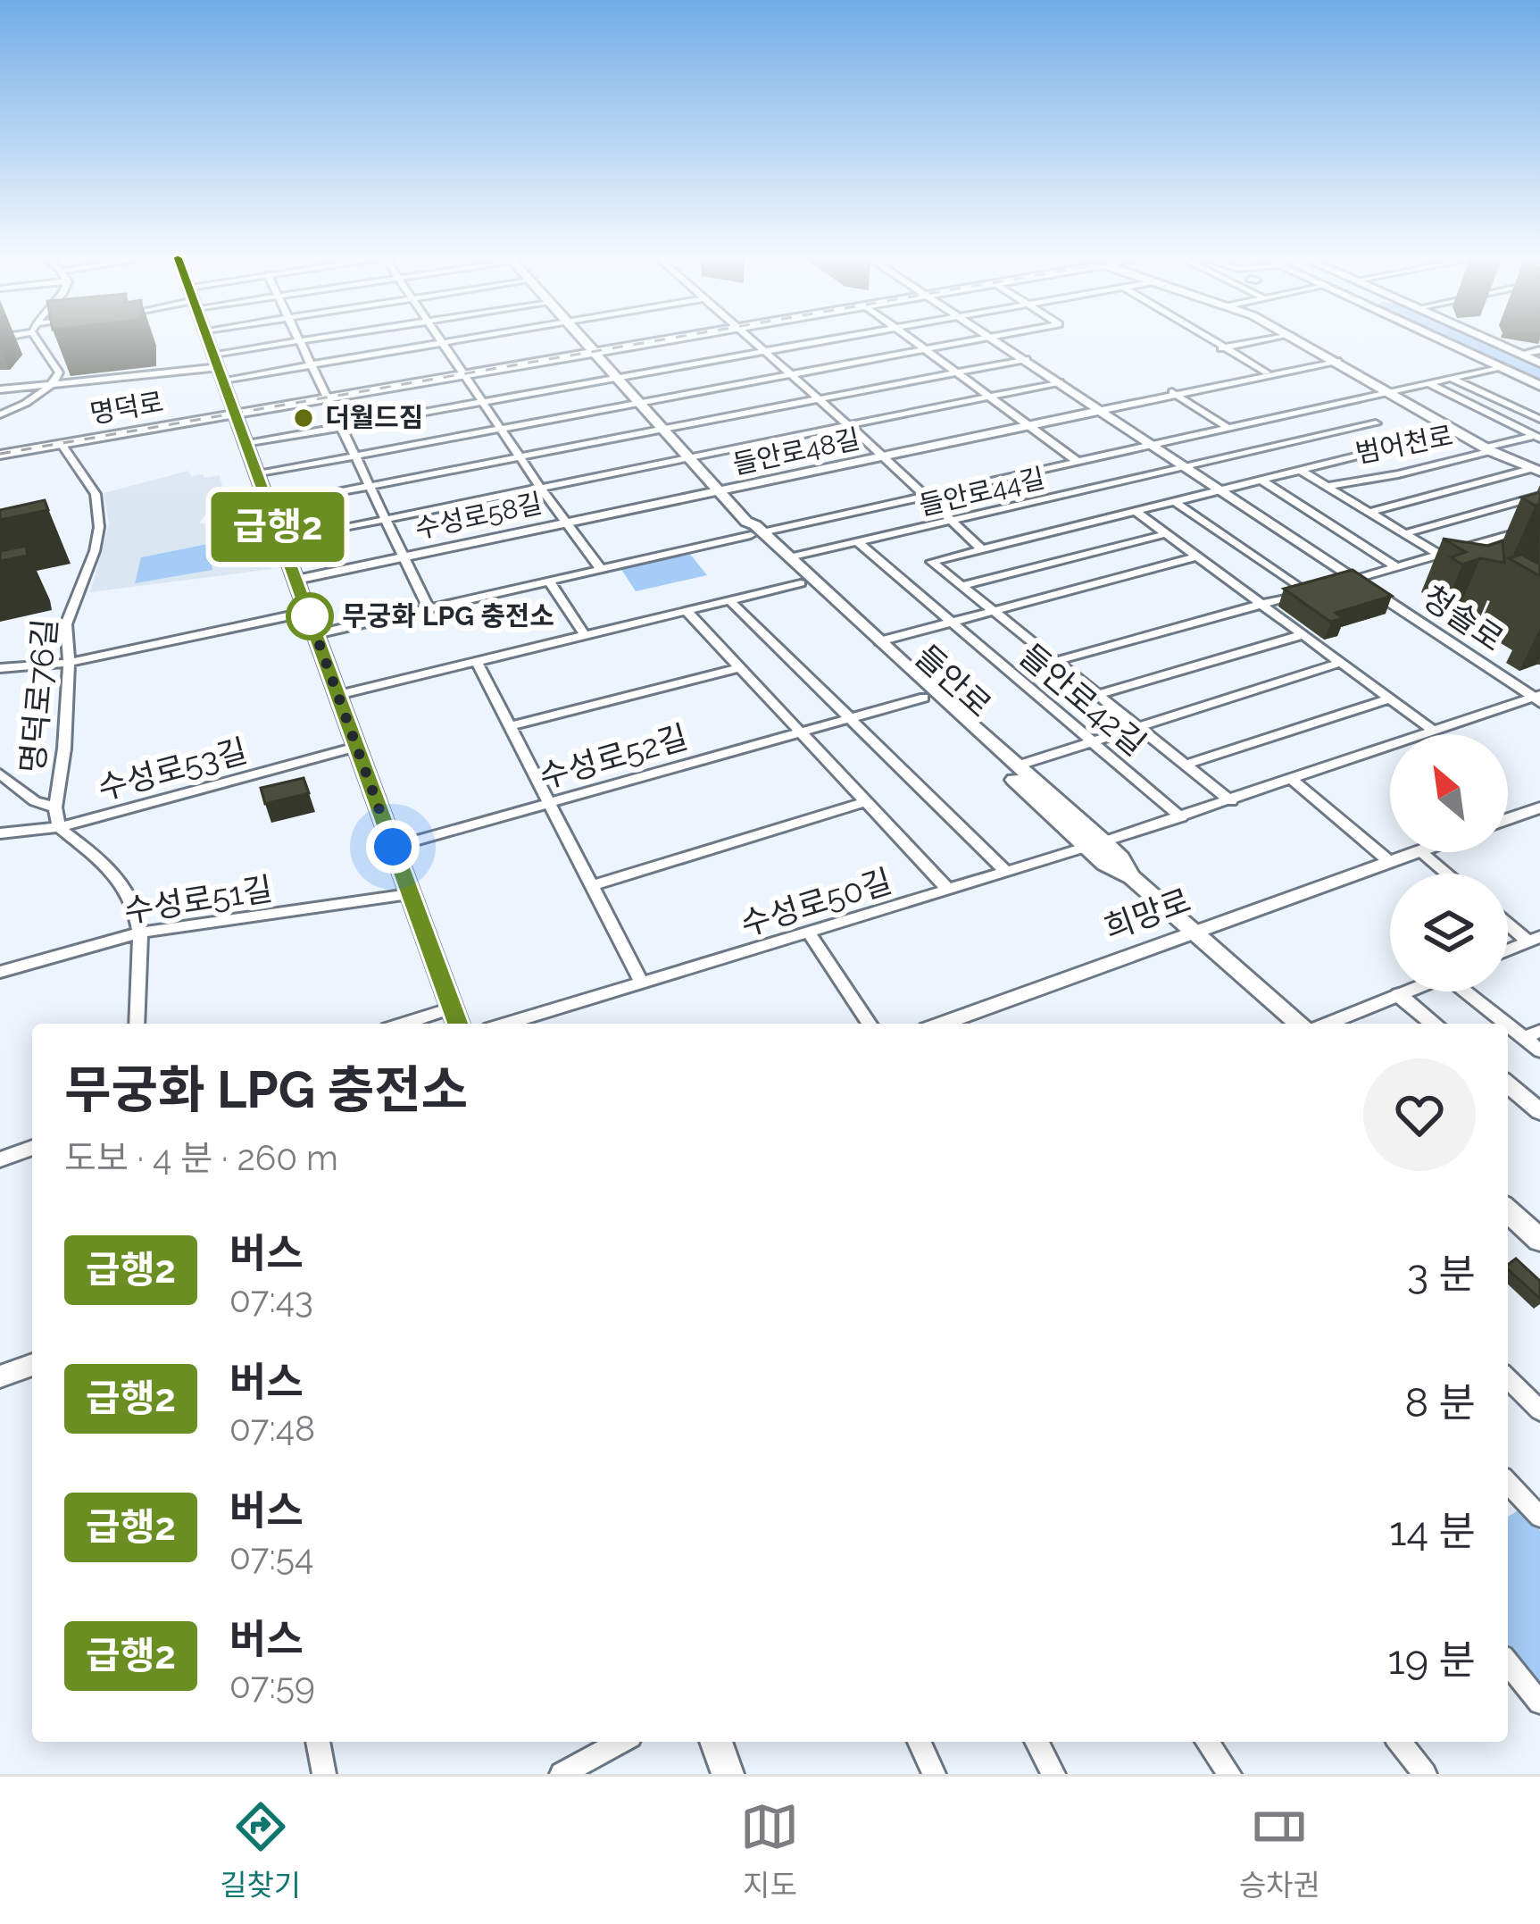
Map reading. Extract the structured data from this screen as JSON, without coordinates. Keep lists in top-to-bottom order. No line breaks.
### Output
{"streets":{"main road":["명덕로","범어천로","들안로"],"street":["들안로48길","들안로44길","수성로58길","청솔로","명덕로76길","들안로42길","수성로52길","수성로53길","수성로51길","수성로50길","희망로"]},"crossings":[["명덕로","수성로58길"],["명덕로","들안로"],["명덕로","명덕로76길"],["범어천로","들안로48길"],["들안로48길","수성로58길"],["들안로48길","청솔로"],["들안로48길","들안로"],["들안로44길","청솔로"],["들안로44길","들안로"],["들안로44길","들안로42길"],["수성로58길","들안로"],["들안로","들안로42길"],["들안로","수성로52길"],["들안로","수성로50길"],["들안로","희망로"],["명덕로76길","수성로53길"]],"places":["더월드짐","무궁화 LPG 충전소"],"lines":["bus line 급행2"],"north":"top left","page":{"on_map":"급행2","heading":["무궁화 LPG 충전소","도보 · 4 분 · 260 m"],"list":[{"mark":"급행2","name":"버스","note":"07:43","value":"3 분"},{"mark":"급행2","name":"버스","note":"07:48","value":"8 분"},{"mark":"급행2","name":"버스","note":"07:54","value":"14 분"},{"mark":"급행2","name":"버스","note":"07:59","value":"19 분"}],"tabs":["길찾기","지도","승차권"]}}
